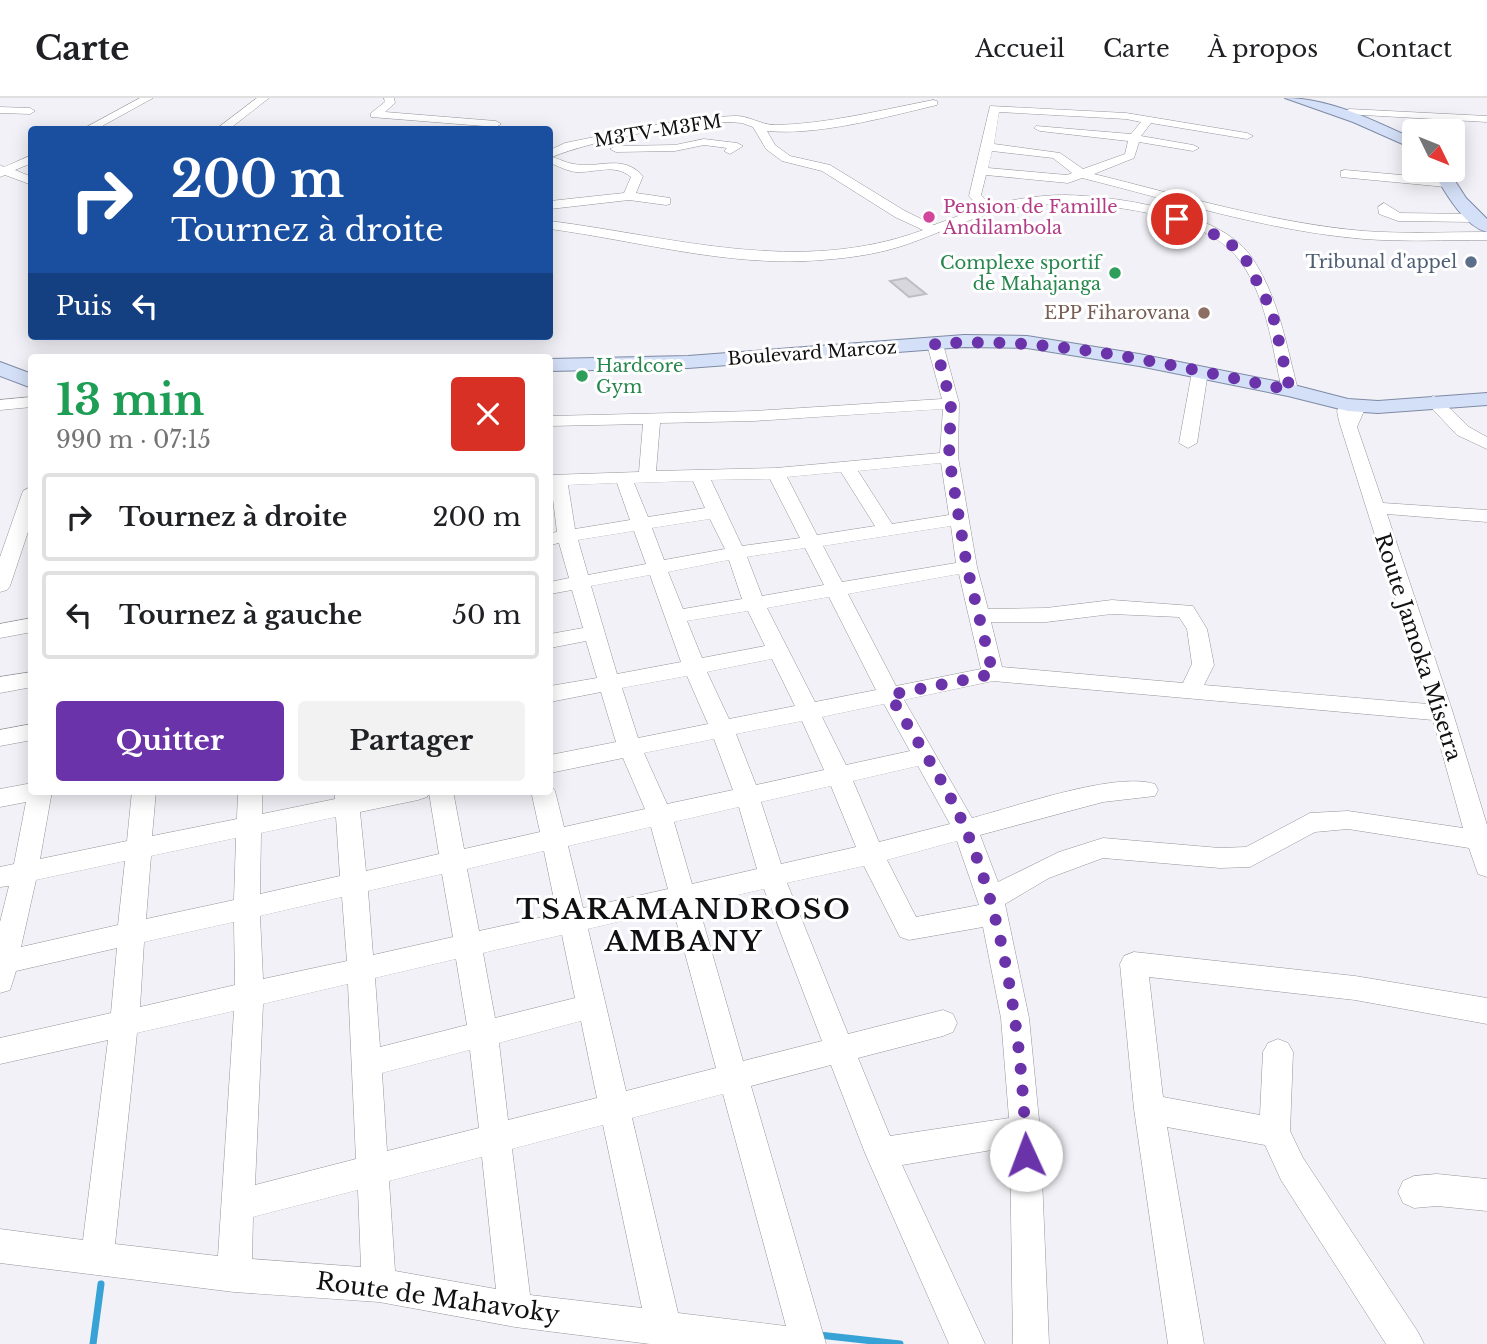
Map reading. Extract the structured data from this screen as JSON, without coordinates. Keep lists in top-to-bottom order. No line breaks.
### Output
{"streets":{"main road":["Boulevard Marcoz"],"street":["M3TV-M3FM","Route Jamoka Misetra","Route de Mahavoky"]},"crossings":[["Boulevard Marcoz","Route Jamoka Misetra"]],"districts":["TSARAMANDROSO AMBANY"],"places":["Pension de Famille Andilambola","Tribunal d'appel","Complexe sportif de Mahajanga","EPP Fiharovana","Hardcore Gym"],"north":"bottom right","page":{"header":"Carte","nav":["Accueil","Carte","À propos","Contact"],"turn":["200 m","Tournez à droite"],"then":"Puis","heading":["13 min","990 m · 07:15"],"list":[{"name":"Tournez à droite","value":"200 m"},{"name":"Tournez à gauche","value":"50 m"}],"buttons":["Quitter","Partager"]}}
